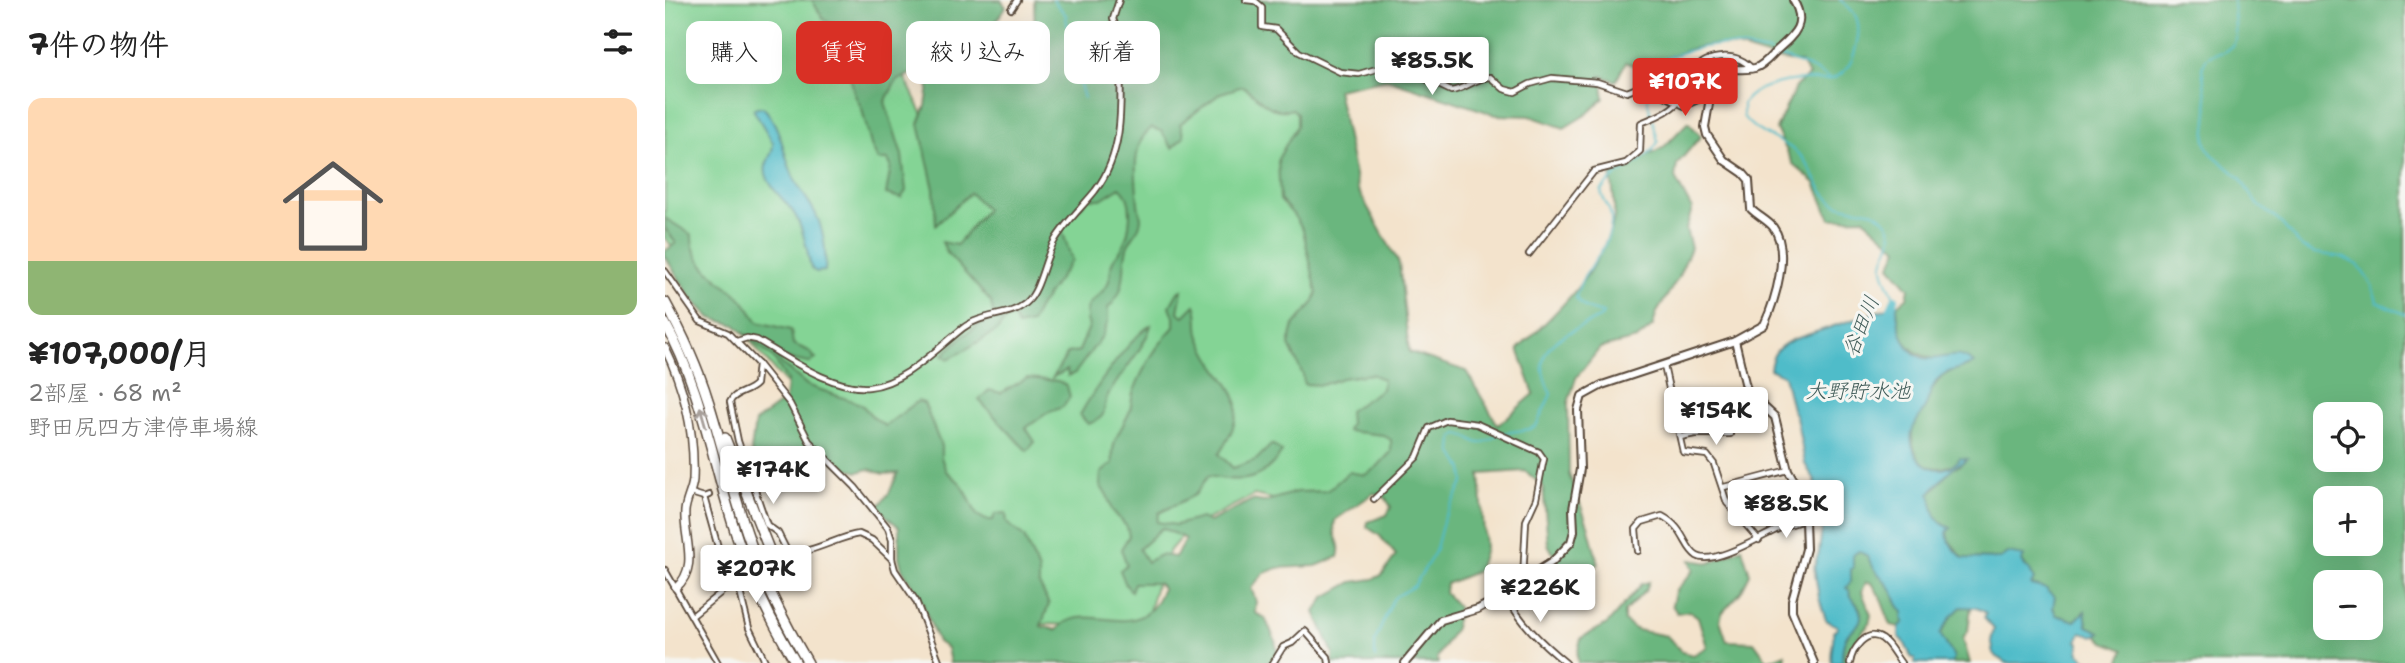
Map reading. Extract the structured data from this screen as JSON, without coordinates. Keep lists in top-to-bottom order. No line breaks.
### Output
{"water":["谷田川","大野貯水池"],"page":{"heading":"7件の物件","chip":["購入","賃貸","絞り込み","新着"],"price":["¥85.5K","¥107K","¥154K","¥174K","¥88.5K","¥207K","¥226K"],"list":[{"name":"¥107,000/月","note":"2部屋 · 68 m² · 野田尻四方津停車場線"}],"map_buttons":["+","−"]}}
